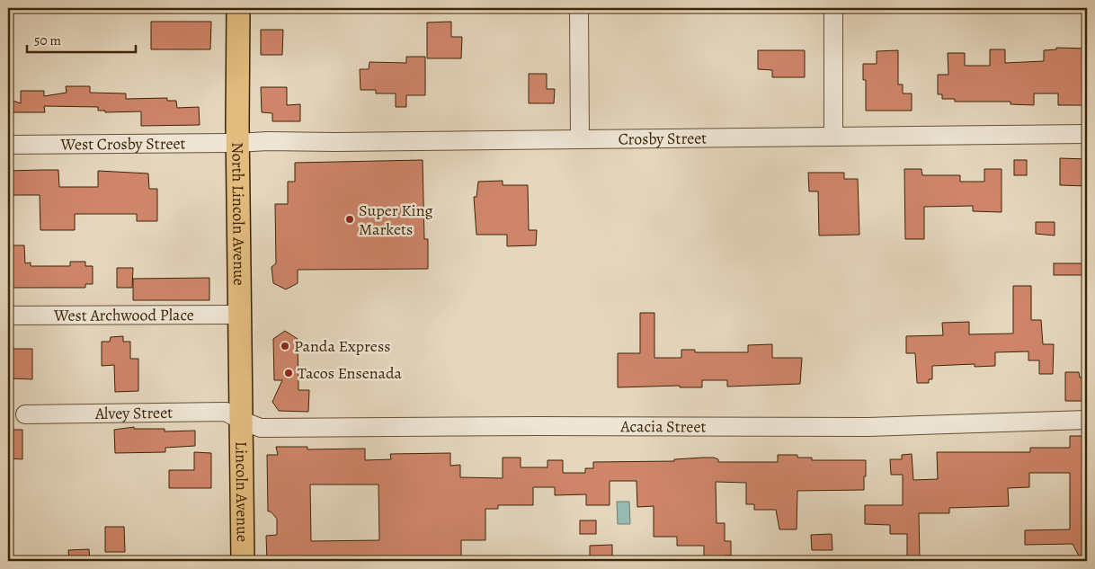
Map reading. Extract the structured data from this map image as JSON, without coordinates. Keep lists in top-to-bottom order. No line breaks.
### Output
{"streets":{"main road":["North Lincoln Avenue","Lincoln Avenue"],"street":["Crosby Street","West Crosby Street","West Archwood Place","Alvey Street","Acacia Street"]},"crossings":[["Crosby Street","West Crosby Street"],["Crosby Street","North Lincoln Avenue"],["West Crosby Street","North Lincoln Avenue"],["North Lincoln Avenue","West Archwood Place"],["North Lincoln Avenue","Alvey Street"],["North Lincoln Avenue","Acacia Street"],["North Lincoln Avenue","Lincoln Avenue"],["Alvey Street","Acacia Street"],["Alvey Street","Lincoln Avenue"],["Acacia Street","Lincoln Avenue"]],"places":["Super King Markets","Panda Express","Tacos Ensenada"],"scale_bar":"50 m"}
